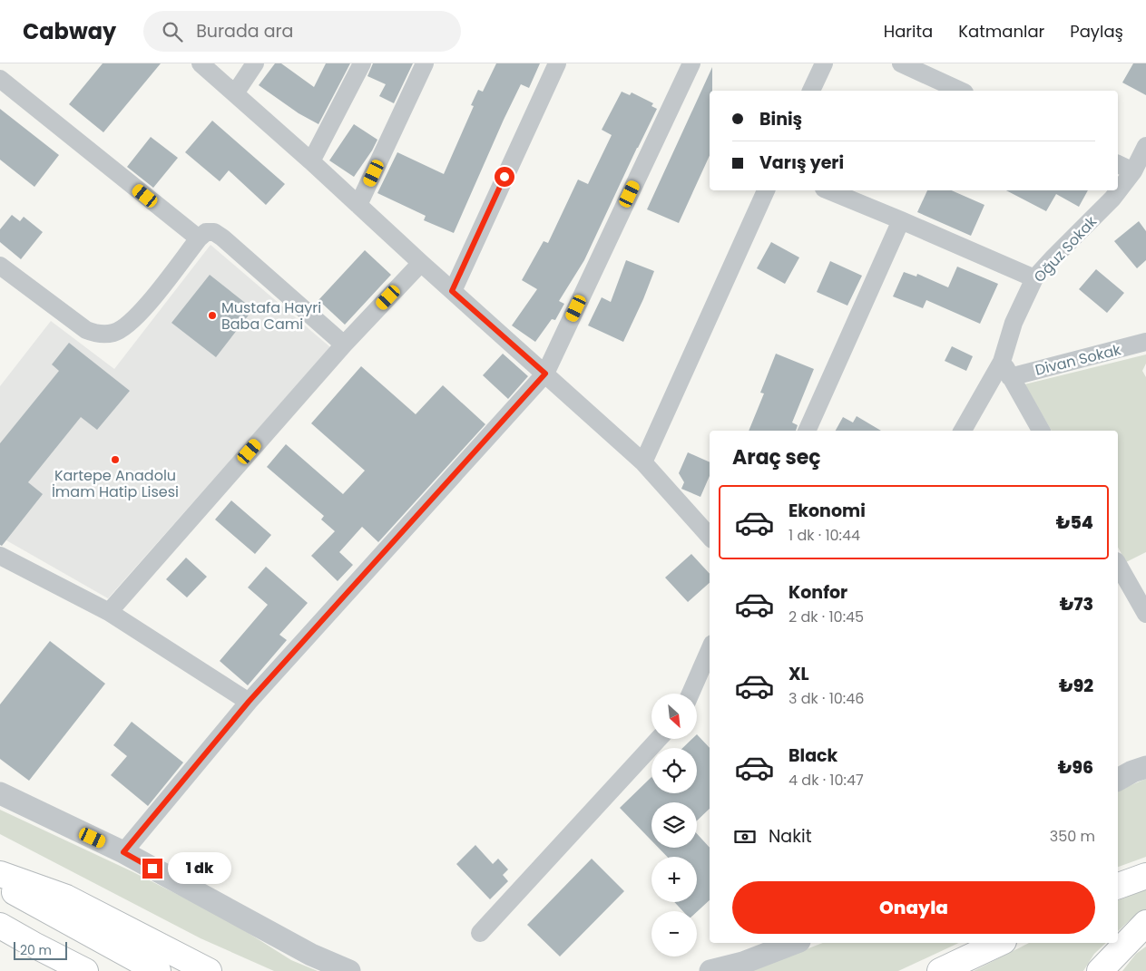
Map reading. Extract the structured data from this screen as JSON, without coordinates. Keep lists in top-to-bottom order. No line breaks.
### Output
{"streets":{"street":["Oğuz Sokak","Divan Sokak"]},"crossings":[["Oğuz Sokak","Divan Sokak"]],"places":["Mustafa Hayri Baba Cami","Kartepe Anadolu İmam Hatip Lisesi"],"scale_bar":"20 m","north":"bottom right","page":{"header":"Cabway","search":"Burada ara","nav":["Harita","Katmanlar","Paylaş"],"banner":["Biniş","Varış yeri"],"heading":"Araç seç","list":[{"name":"Ekonomi","note":"1 dk · 10:44","value":"₺54"},{"name":"Konfor","note":"2 dk · 10:45","value":"₺73"},{"name":"XL","note":"3 dk · 10:46","value":"₺92"},{"name":"Black","note":"4 dk · 10:47","value":"₺96"}],"map_buttons":["+","−"],"pay":["Nakit","350 m"],"bubble":"1 dk","buttons":"Onayla","scale":"20 m"}}
